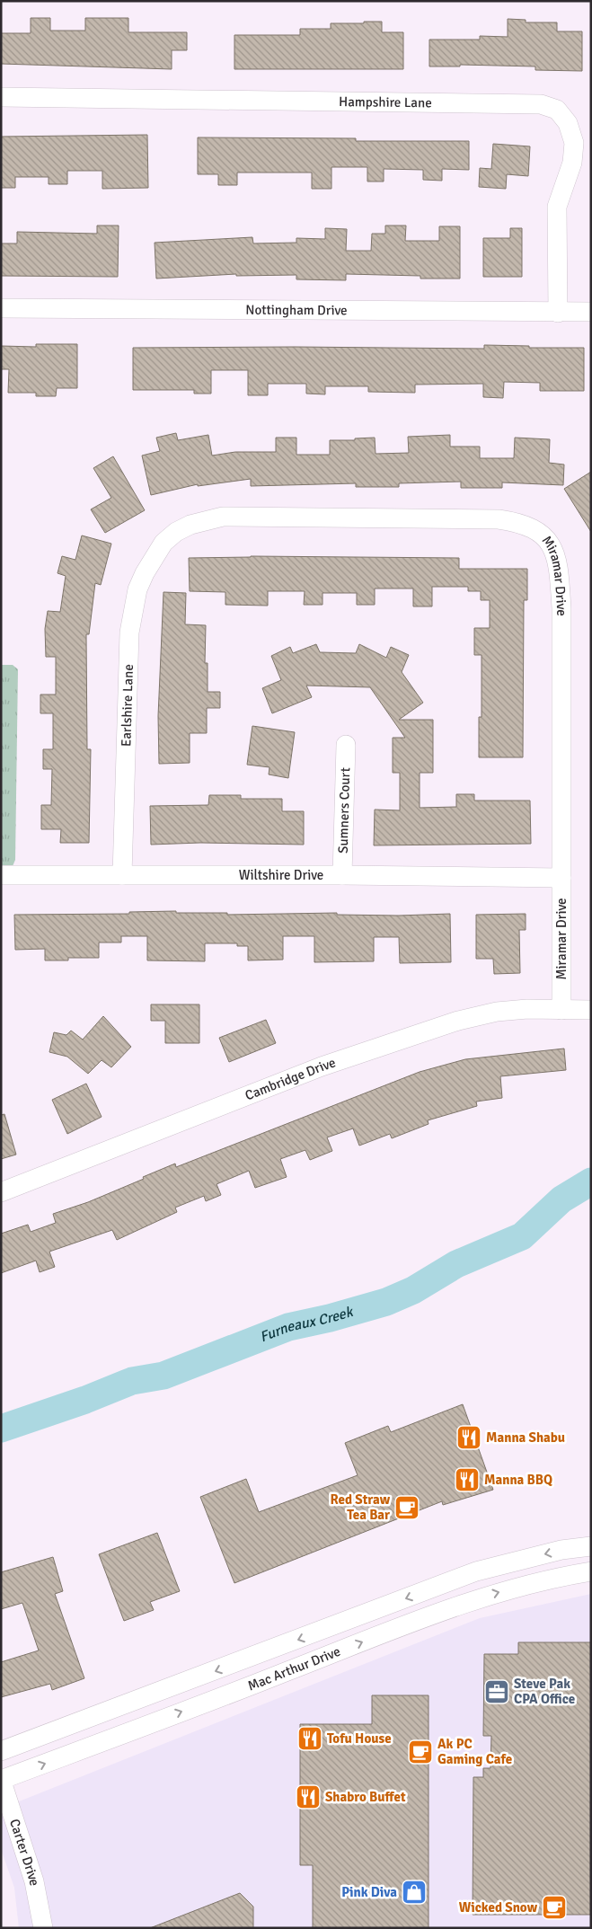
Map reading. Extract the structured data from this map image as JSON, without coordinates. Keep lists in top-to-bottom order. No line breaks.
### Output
{"streets":{"street":["Hampshire Lane","Nottingham Drive","Miramar Drive","Earlshire Lane","Sumners Court","Wiltshire Drive","Cambridge Drive","Mac Arthur Drive","Carter Drive"]},"crossings":[["Hampshire Lane","Nottingham Drive"],["Miramar Drive","Earlshire Lane"],["Miramar Drive","Wiltshire Drive"],["Miramar Drive","Cambridge Drive"],["Earlshire Lane","Wiltshire Drive"],["Sumners Court","Wiltshire Drive"],["Mac Arthur Drive","Carter Drive"]],"water":["Furneaux Creek"],"places":{"restaurant":["Manna Shabu","Manna BBQ","Tofu House","Shabro Buffet"],"cafe":["Red Straw Tea Bar","Ak PC Gaming Cafe","Wicked Snow"],"office":["Steve Pak CPA Office"],"shop":["Pink Diva"]}}
